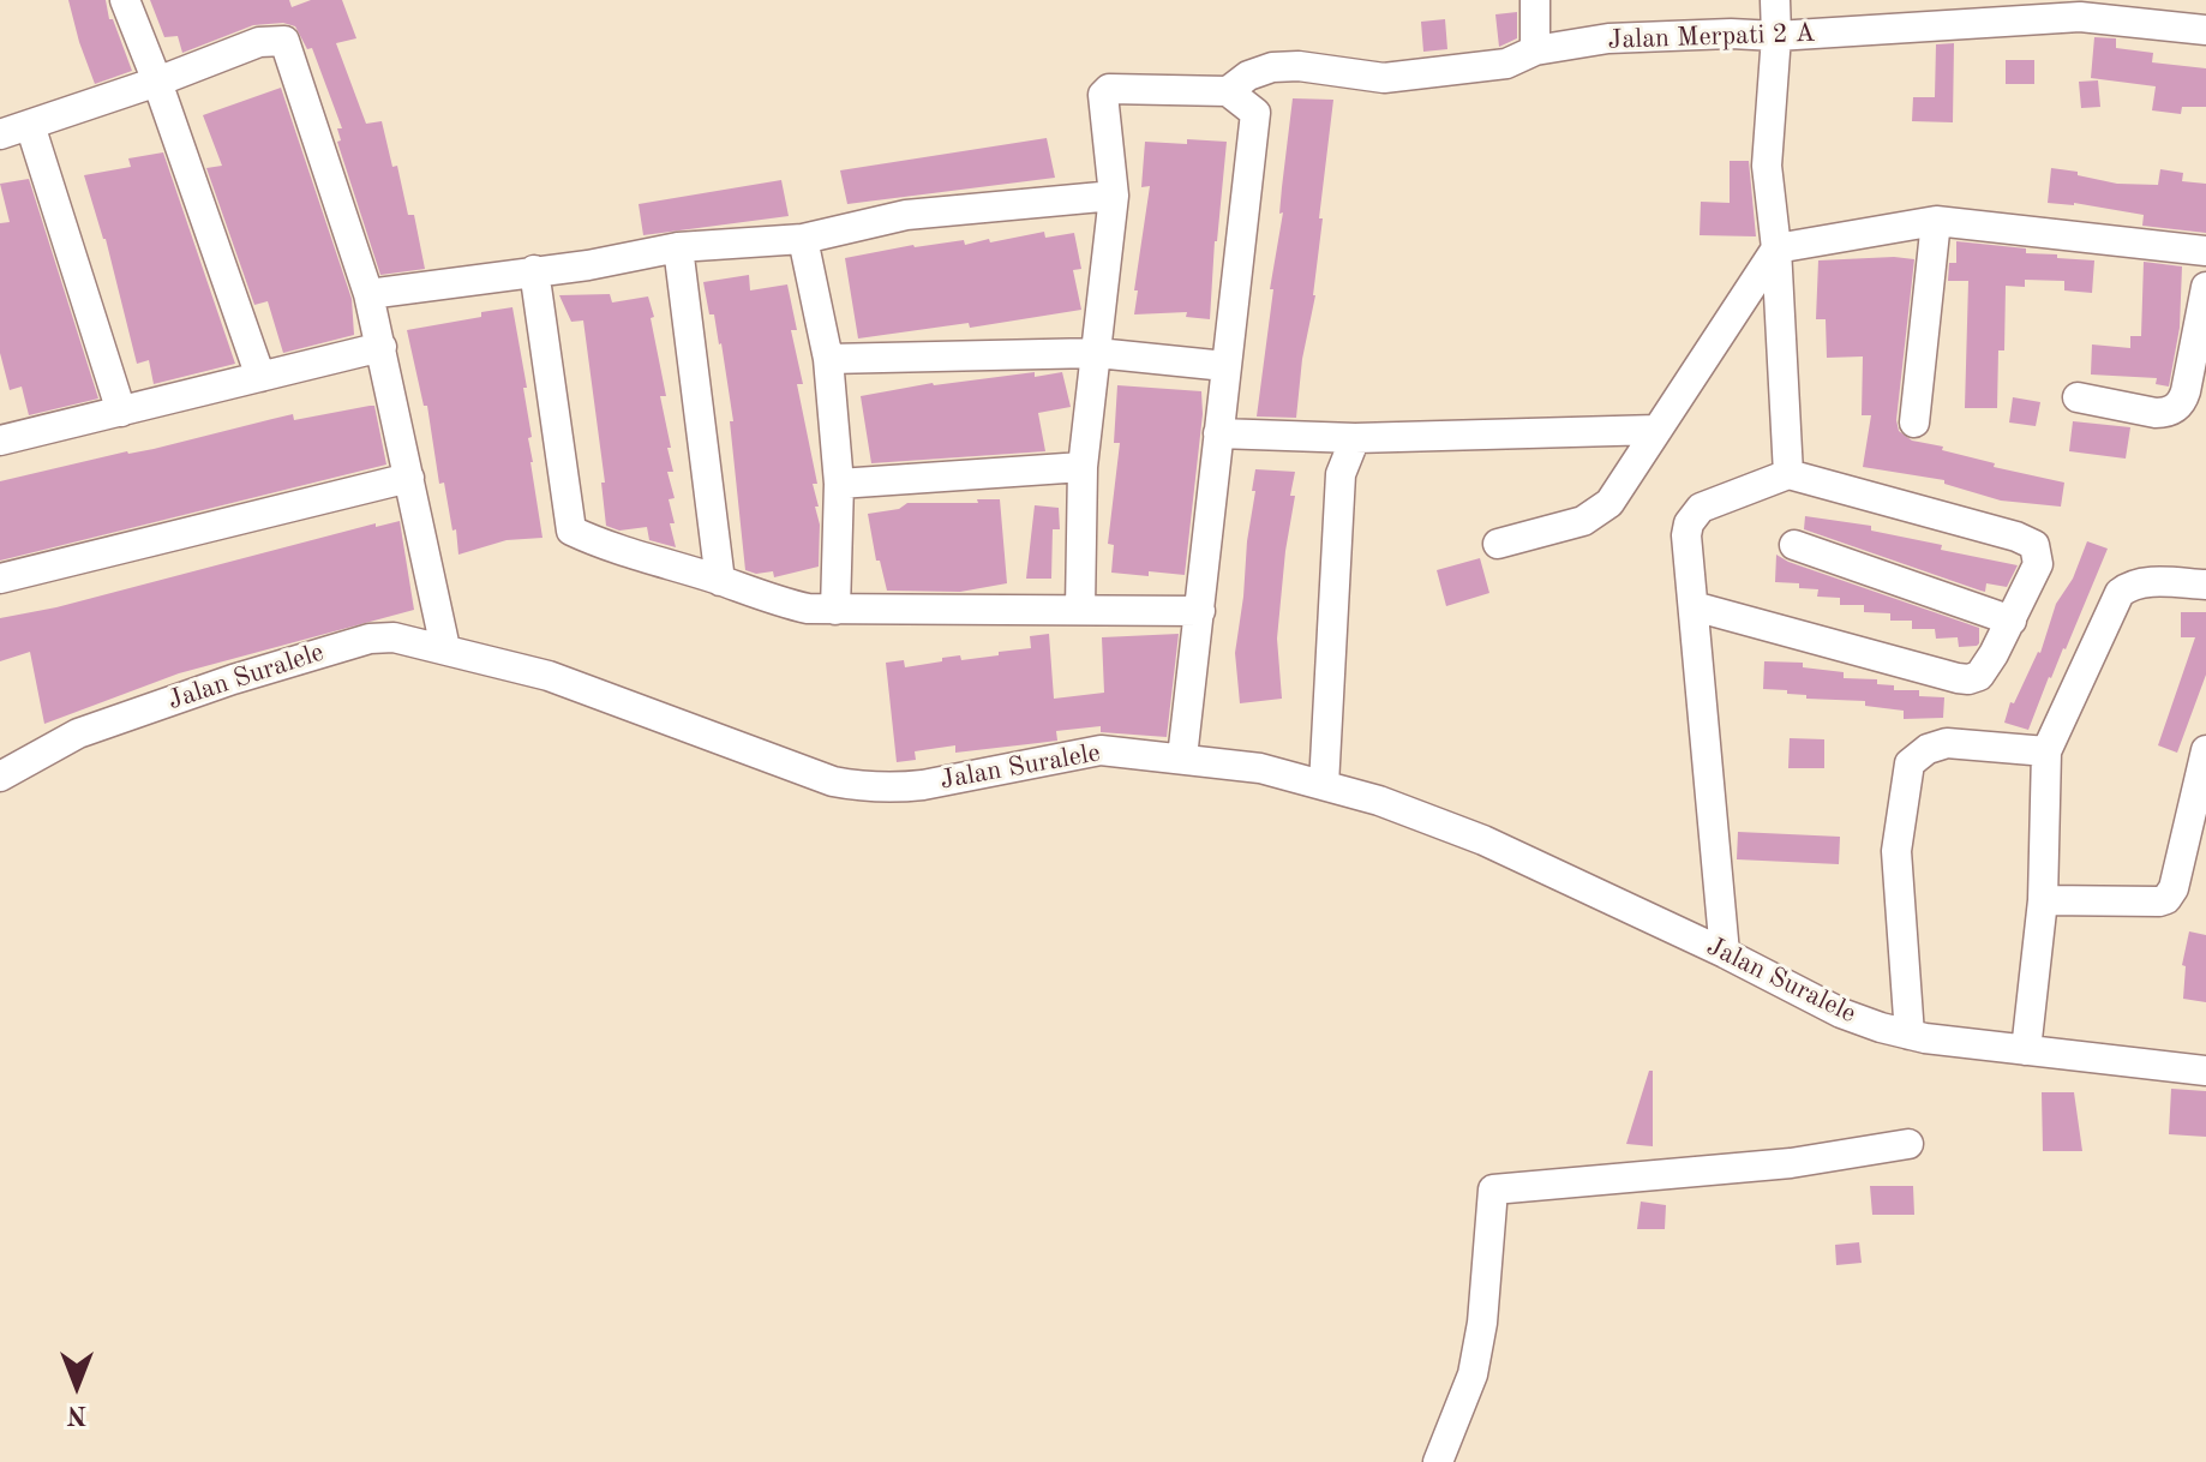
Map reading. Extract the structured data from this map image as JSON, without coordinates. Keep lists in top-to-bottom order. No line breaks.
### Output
{"streets":{"street":["Jalan Merpati 2 A","Jalan Suralele"]},"north":"bottom"}
